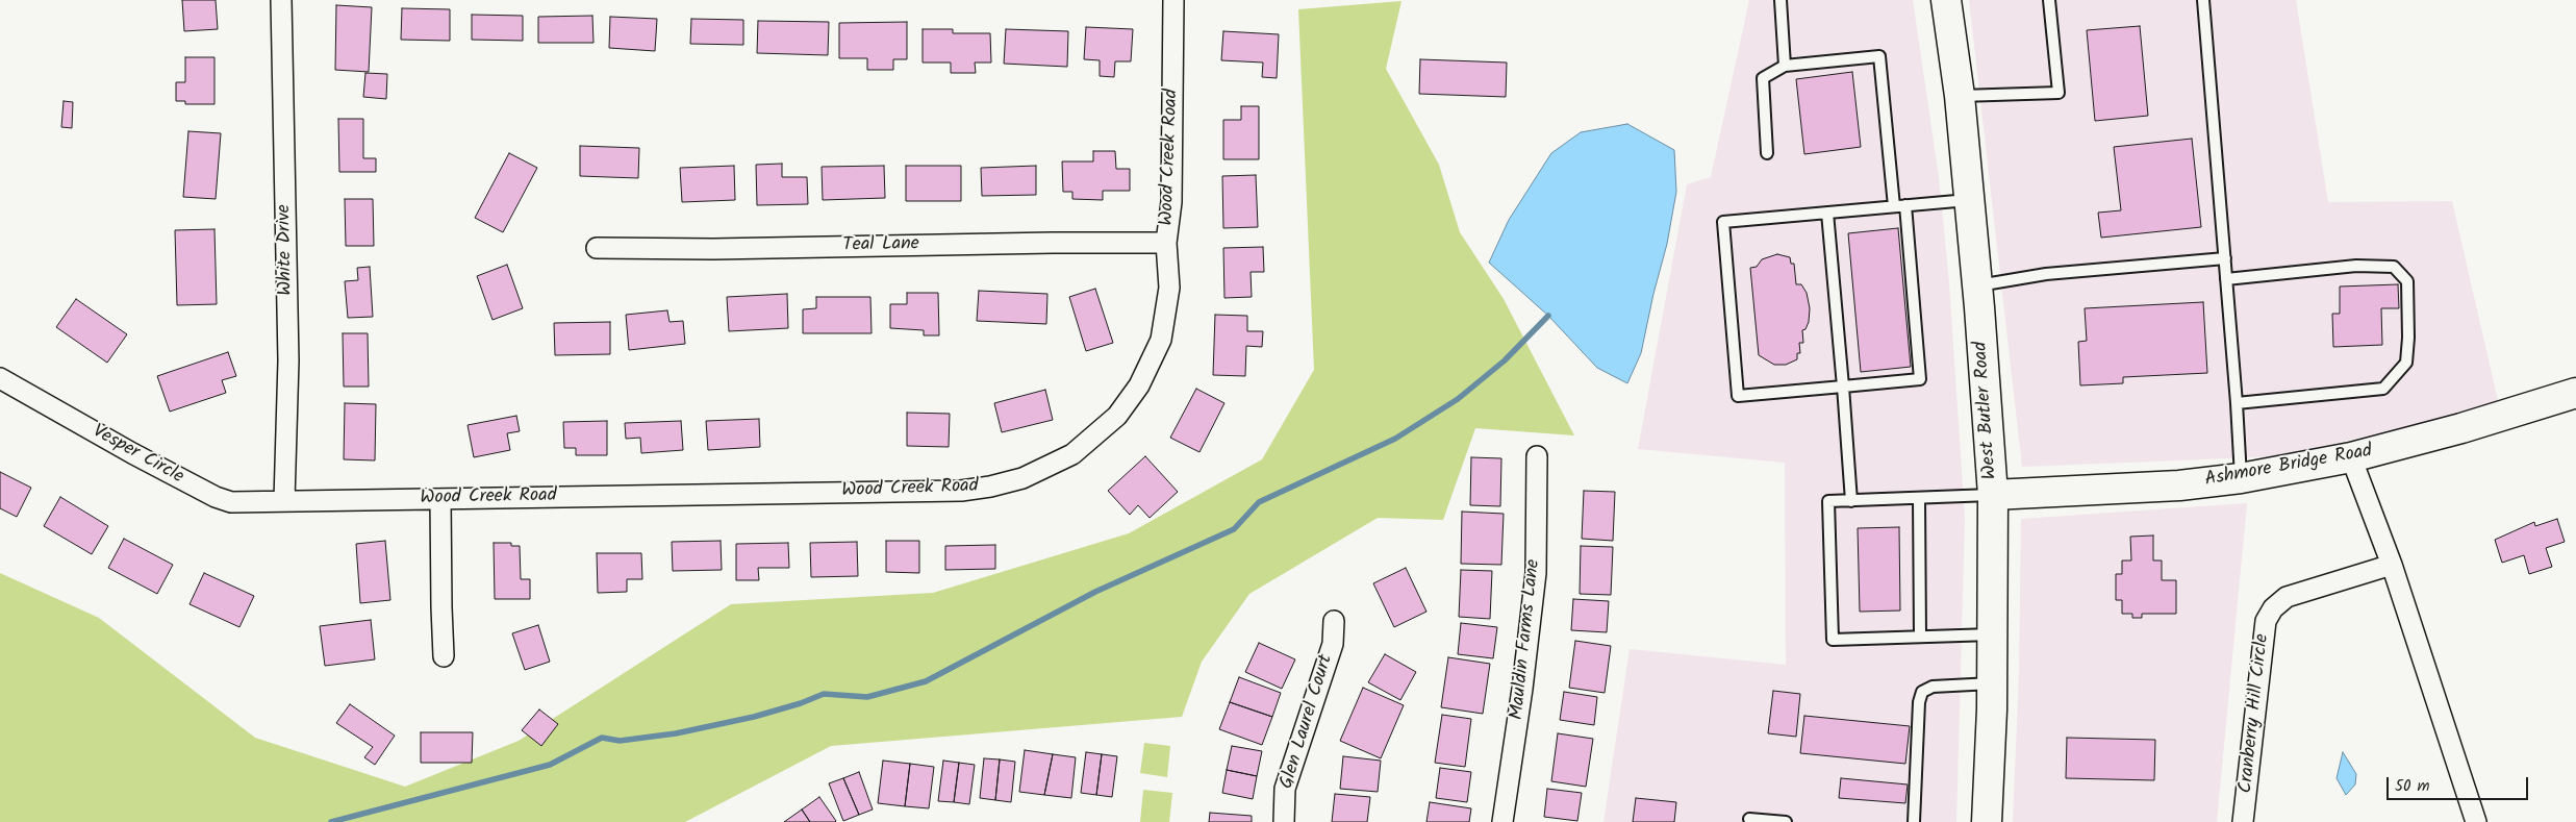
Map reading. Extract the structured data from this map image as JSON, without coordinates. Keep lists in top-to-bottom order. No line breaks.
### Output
{"streets":{"main road":["West Butler Road","Ashmore Bridge Road"],"street":["Wood Creek Road","Teal Lane","White Drive","Vesper Circle","Mauldin Farms Lane","Cranberry Hill Circle","Glen Laurel Court"]},"crossings":[["Wood Creek Road","Teal Lane"],["Wood Creek Road","White Drive"],["Wood Creek Road","Vesper Circle"],["White Drive","Vesper Circle"],["West Butler Road","Ashmore Bridge Road"]],"scale_bar":"50 m"}
